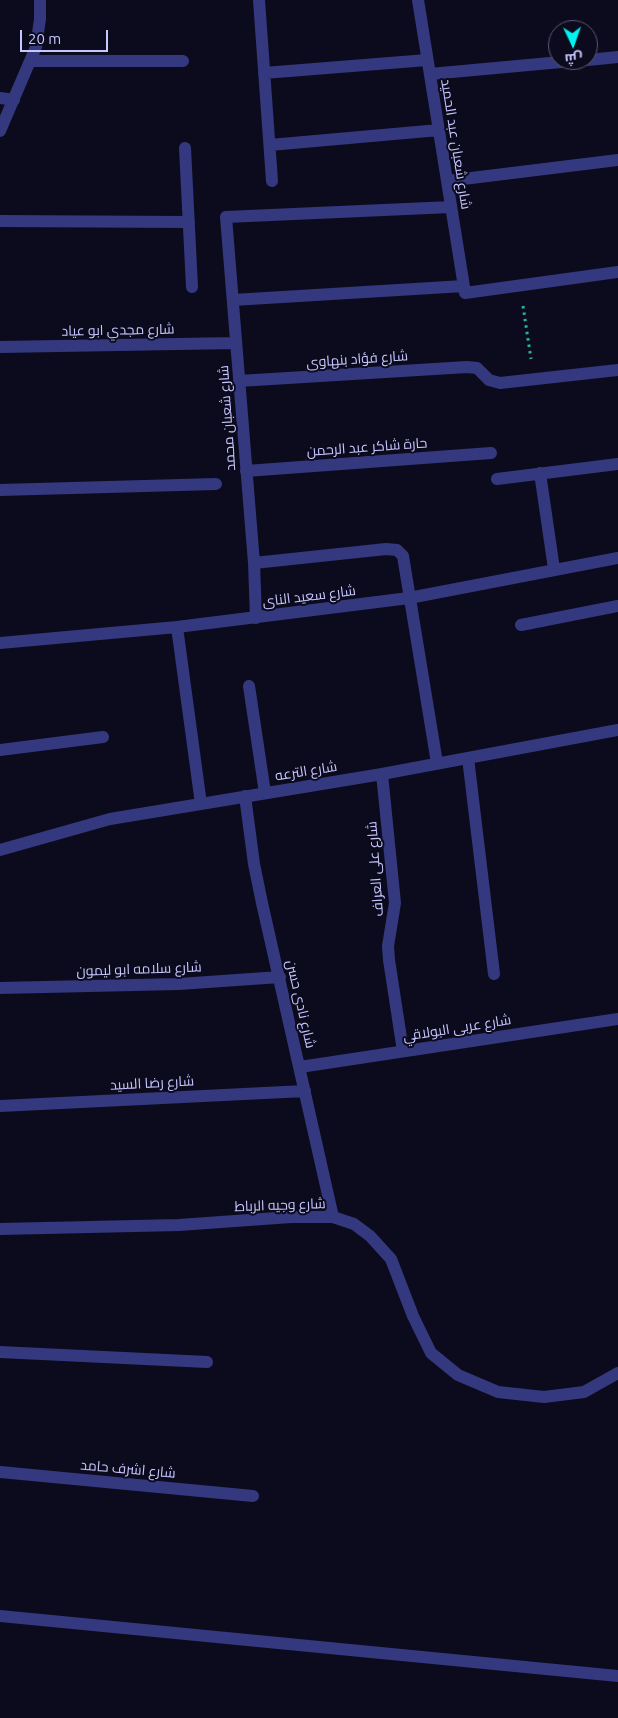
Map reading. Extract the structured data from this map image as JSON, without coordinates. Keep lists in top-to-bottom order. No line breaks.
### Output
{"streets":{"street":["شارع شعبان عبد الحميد","شارع مجدي ابو عياد","شارع فؤاد بنهاوى","شارع شعبان محمد","حارة شاكر عبد الرحمن","شارع سعيد الناى","شارع الترعه","شارع على العراف","شارع سلامه ابو ليمون","شارع نادى حسن","شارع عربى البولاقي","شارع رضا السيد","شارع وجيه الرباط","شارع اشرف حامد"]},"crossings":[["شارع شعبان عبد الحميد","شارع شعبان محمد"],["شارع مجدي ابو عياد","شارع شعبان محمد"],["شارع فؤاد بنهاوى","شارع شعبان محمد"],["شارع شعبان محمد","حارة شاكر عبد الرحمن"],["شارع شعبان محمد","شارع سعيد الناى"],["شارع الترعه","شارع على العراف"],["شارع الترعه","شارع نادى حسن"],["شارع على العراف","شارع عربى البولاقي"],["شارع سلامه ابو ليمون","شارع نادى حسن"],["شارع نادى حسن","شارع عربى البولاقي"],["شارع نادى حسن","شارع رضا السيد"],["شارع نادى حسن","شارع وجيه الرباط"]],"scale_bar":"20 m","north":"bottom"}
